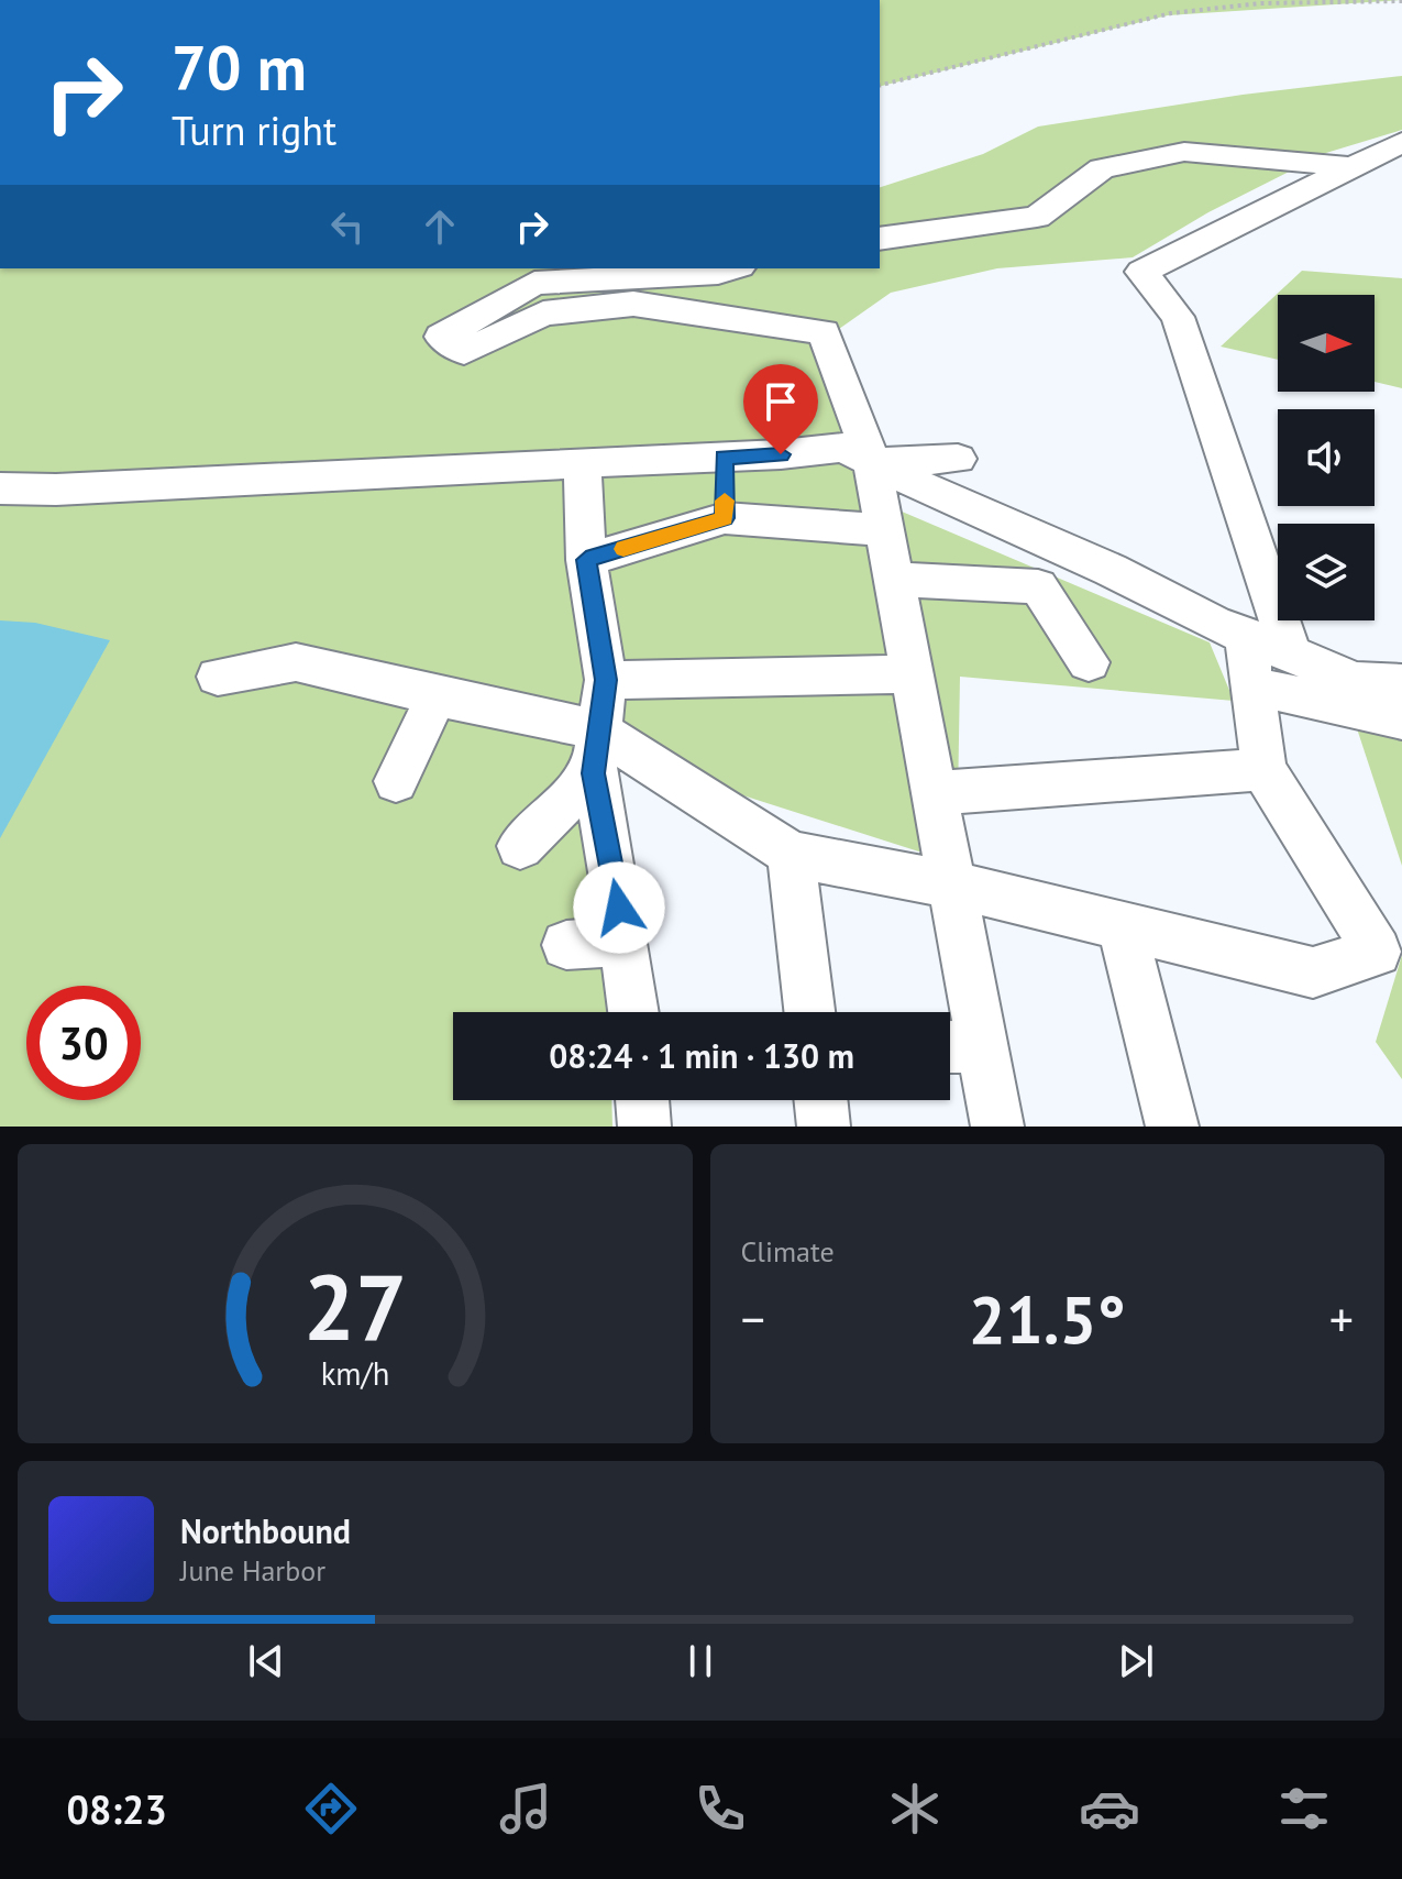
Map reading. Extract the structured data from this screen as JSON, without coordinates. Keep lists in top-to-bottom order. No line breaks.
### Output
{"north":"right","page":{"turn":["70 m","Turn right"],"limit":"30","trip":"08:24 · 1 min · 130 m","tile":"Climate","heat":["−","21.5°","+"],"song":["Northbound","June Harbor"],"tabs":"08:23","gauge":["27","km/h"]}}
